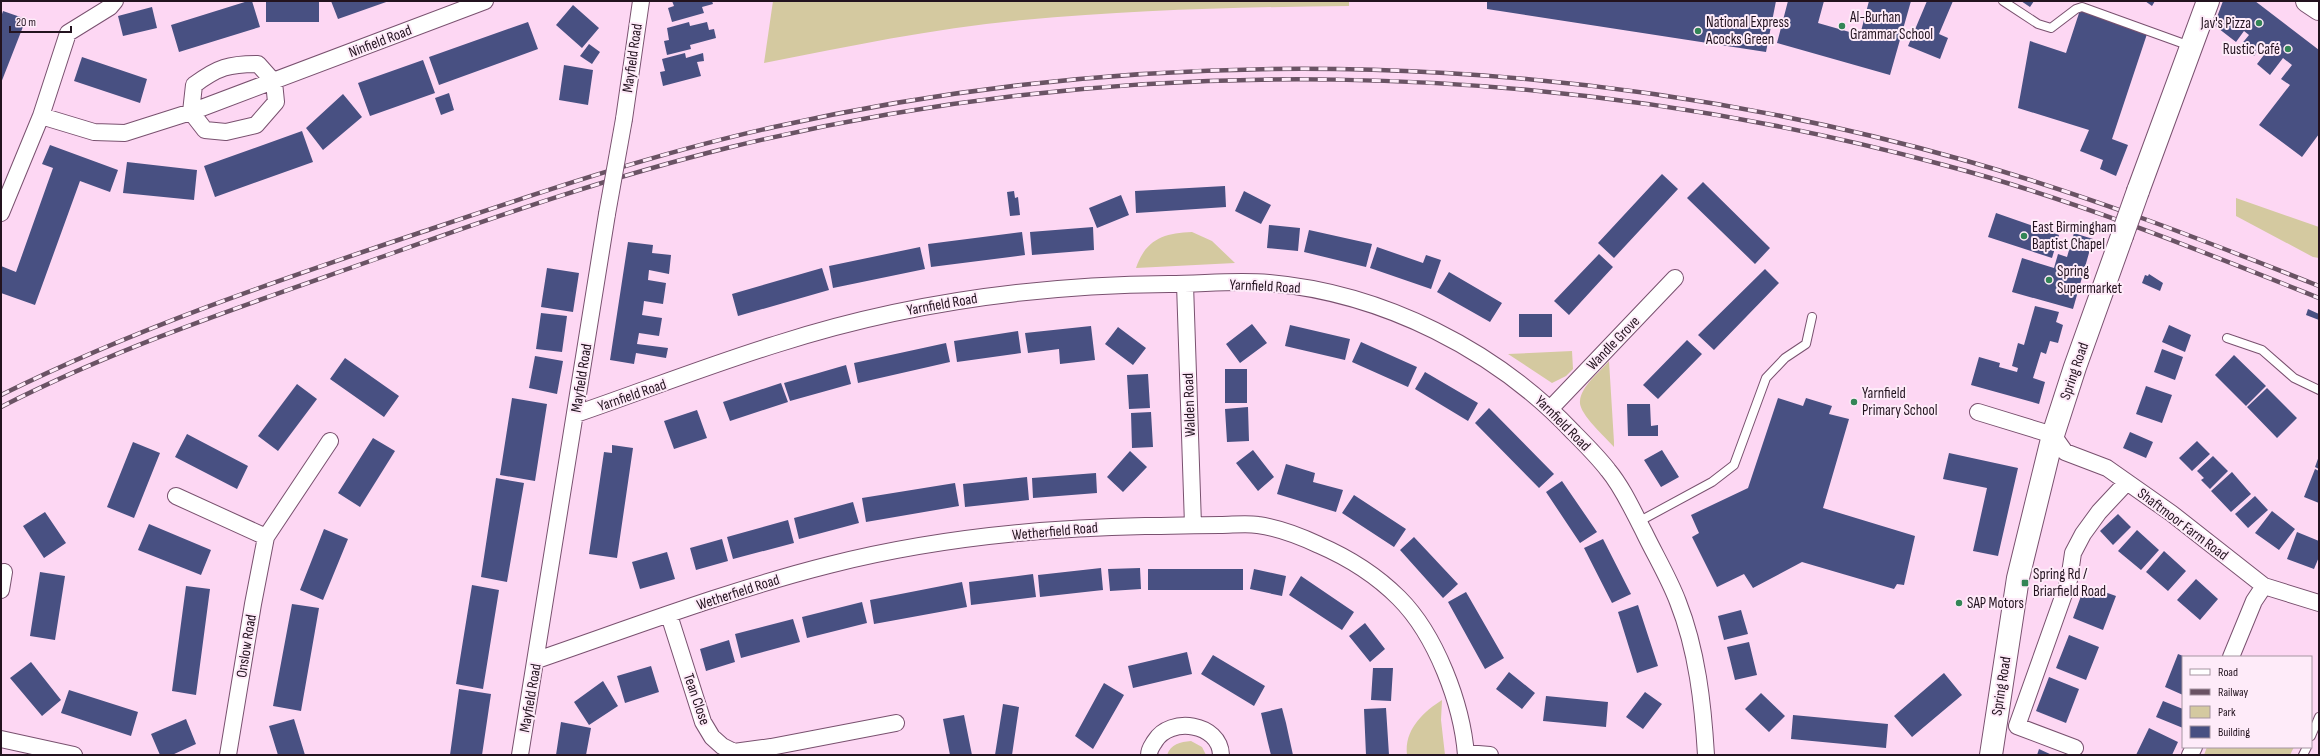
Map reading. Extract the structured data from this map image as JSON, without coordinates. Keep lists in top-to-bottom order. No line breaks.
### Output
{"streets":{"street":["Ninfield Road","Mayfield Road","Yarnfield Road","Wandle Grove","Spring Road","Walden Road","Shaftmoor Farm Road","Wetherfield Road","Onslow Road","Tean Close"]},"crossings":[["Mayfield Road","Yarnfield Road"],["Mayfield Road","Wetherfield Road"],["Yarnfield Road","Wandle Grove"],["Yarnfield Road","Walden Road"],["Spring Road","Shaftmoor Farm Road"],["Walden Road","Wetherfield Road"],["Wetherfield Road","Tean Close"]],"places":{"other":["Jav's Pizza","Al-Burhan Grammar School","National Express Acocks Green","Rustic Café","East Birmingham Baptist Chapel","Spring Supermarket","Yarnfield Primary School","SAP Motors"],"transit":["Spring Rd / Briarfield Road"]},"legend":["Road","Railway","Park","Building"],"scale_bar":"20 m"}
